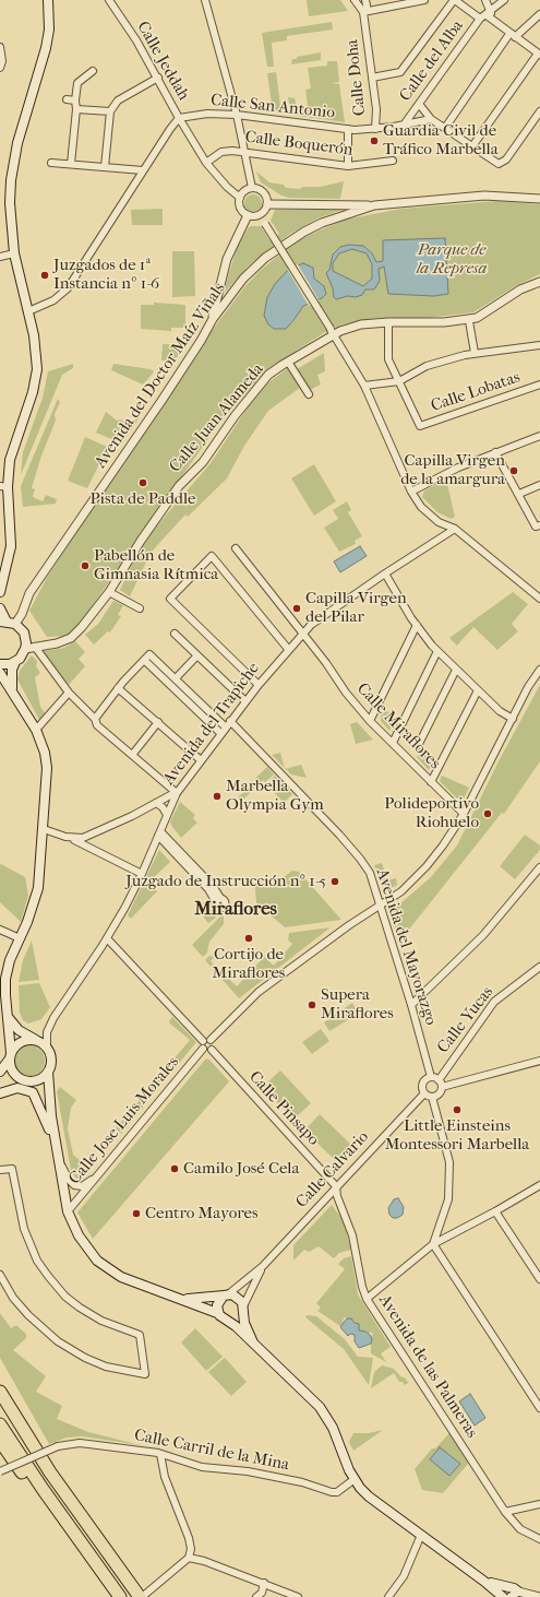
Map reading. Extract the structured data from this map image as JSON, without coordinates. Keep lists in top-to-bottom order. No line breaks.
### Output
{"streets":{"street":["Calle Jeddah","Calle del Alba","Calle Doha","Calle San Antonio","Calle Boquerón","Avenida del Doctor Maíz Viñals","Calle Lobatas","Calle Juan Alameda","Avenida del Trapiche","Calle Miraflores","Avenida del Mayorazgo","Calle Yucas","Calle Pinsapo","Calle Jose Luis Morales","Calle Calvario","Avenida de las Palmeras","Calle Carril de la Mina"]},"crossings":[["Calle Jeddah","Calle San Antonio"],["Calle Jeddah","Calle Boquerón"],["Calle del Alba","Calle San Antonio"],["Calle Doha","Calle San Antonio"],["Avenida del Trapiche","Calle Miraflores"],["Avenida del Trapiche","Avenida del Mayorazgo"],["Avenida del Mayorazgo","Calle Yucas"],["Avenida del Mayorazgo","Calle Calvario"],["Calle Yucas","Calle Calvario"],["Calle Pinsapo","Calle Jose Luis Morales"],["Calle Pinsapo","Calle Calvario"],["Calle Pinsapo","Avenida de las Palmeras"],["Calle Calvario","Avenida de las Palmeras"]],"districts":["Miraflores"],"parks":["Parque de la Represa"],"places":["Guardia Civil de Tráfico Marbella","Juzgados de 1ª Instancia nº 1-6","Capilla Virgen de la amargura","Pista de Paddle","Pabellón de Gimnasia Rítmica","Capilla Virgen del Pilar","Marbella Olympia Gym","Polideportivo Riohuelo","Juzgado de Instrucción nº 1-5","Cortijo de Miraflores","Supera Miraflores","Little Einsteins Montessori Marbella","Camilo José Cela","Centro Mayores"]}
